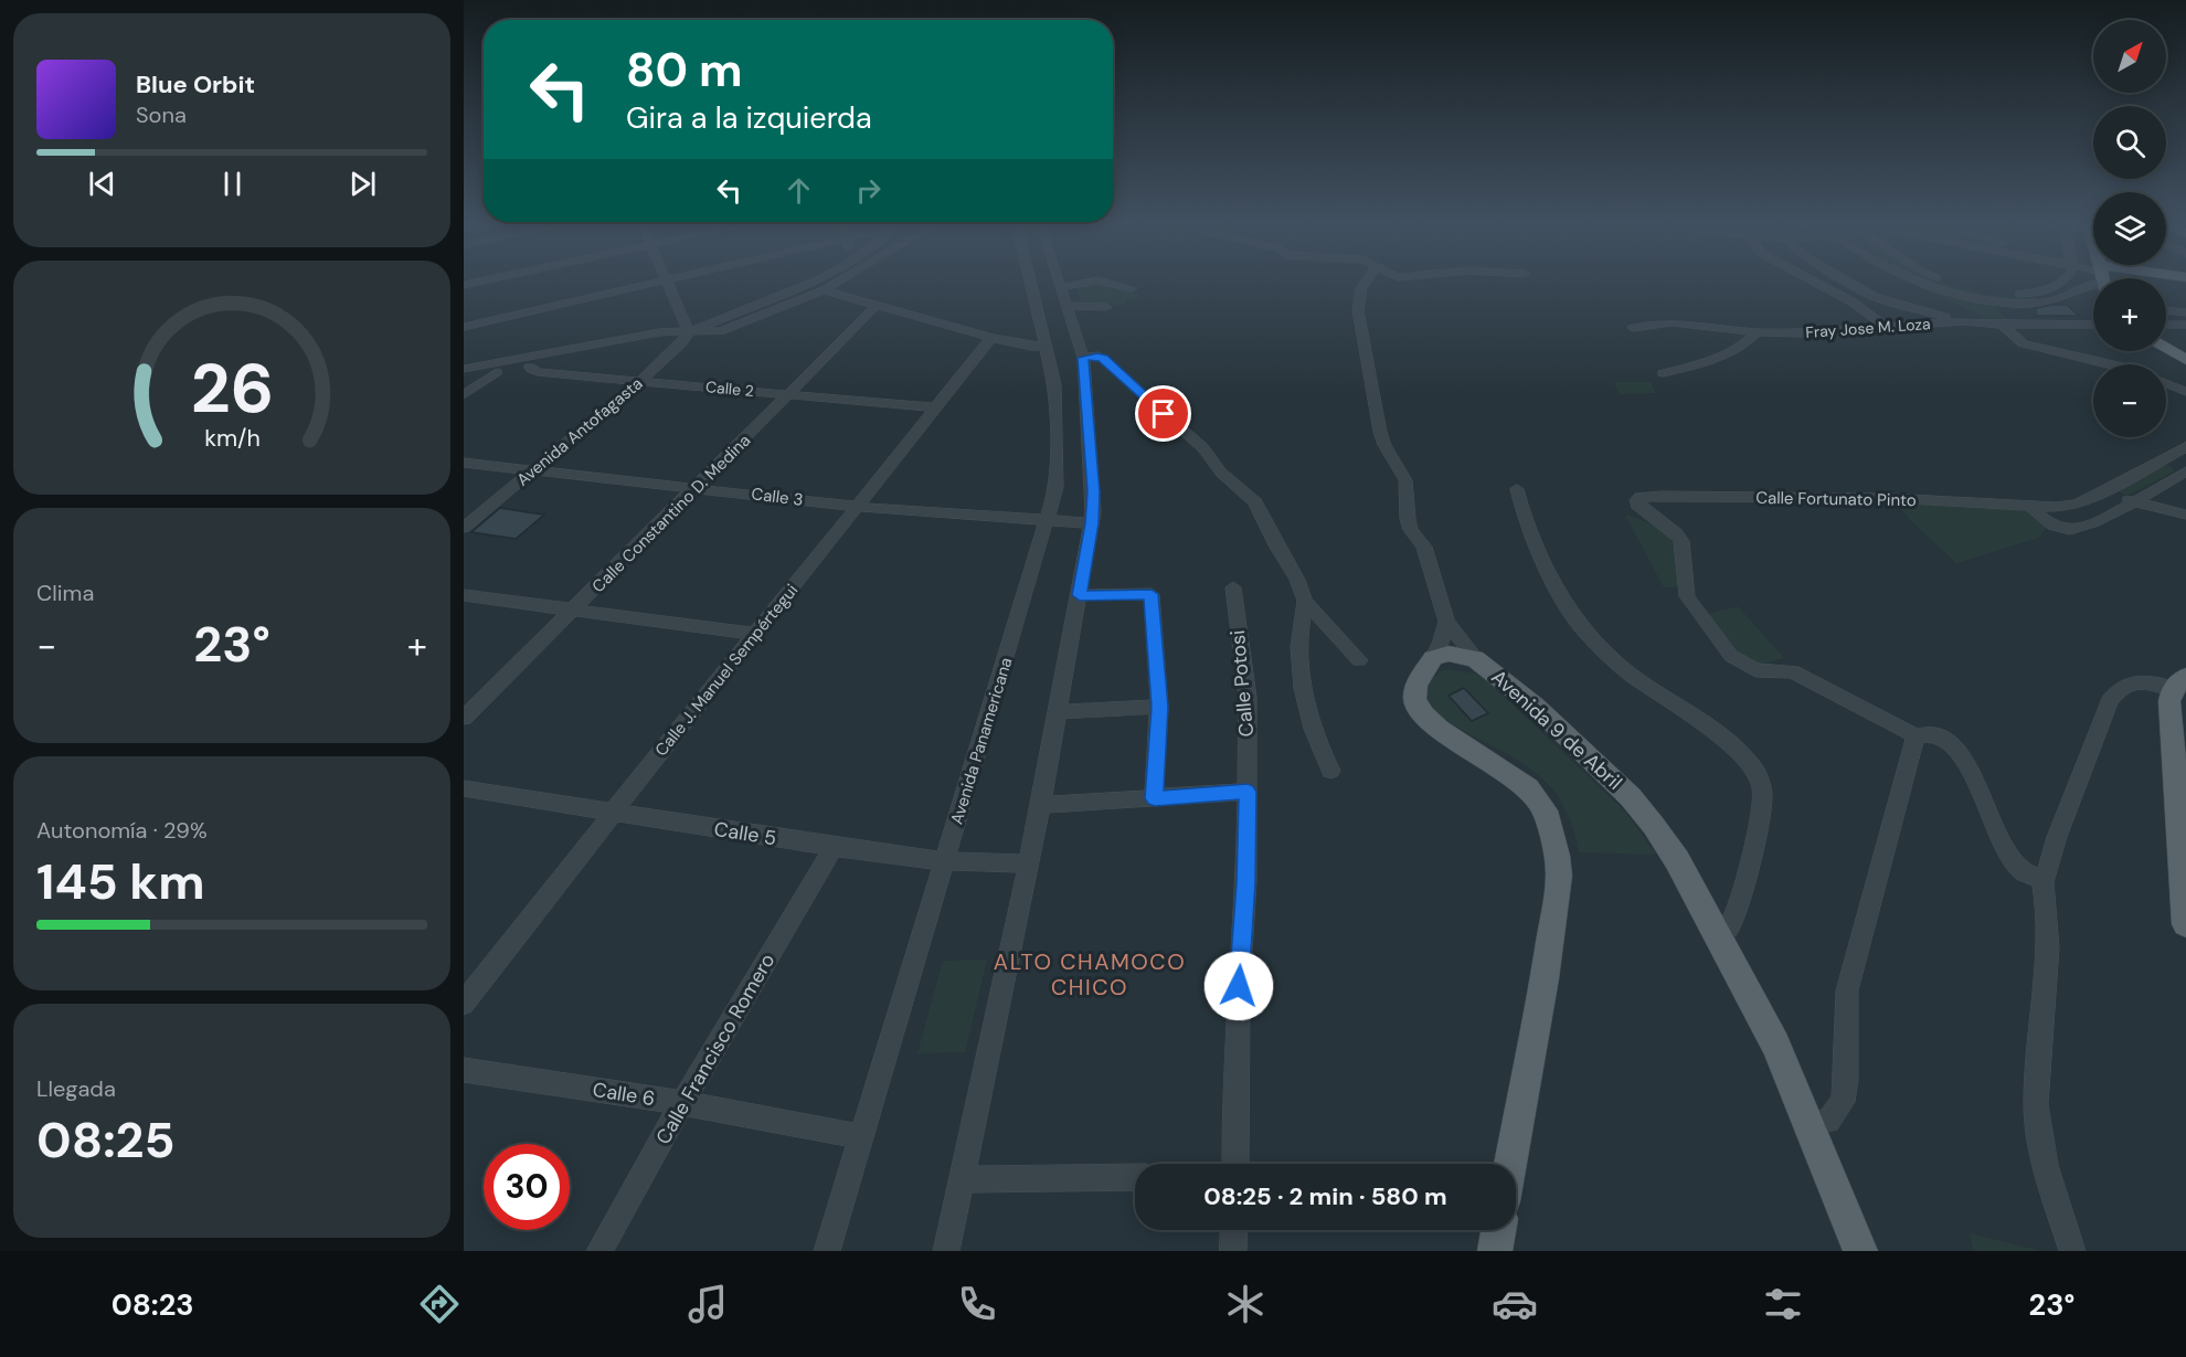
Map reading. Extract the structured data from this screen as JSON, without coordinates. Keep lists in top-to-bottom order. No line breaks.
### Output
{"streets":{"main road":["Avenida 9 de Abril"],"street":["Fray Jose M. Loza","Calle 2","Avenida Antofagasta","Calle 3","Calle Fortunato Pinto","Calle Constantino D. Medina","Calle J. Manuel Sempértegui","Calle Potosi","Avenida Panamericana","Calle 5","Calle Francisco Romero","Calle 6"]},"crossings":[["Calle 2","Avenida Antofagasta"],["Calle 2","Calle Constantino D. Medina"],["Calle 2","Calle J. Manuel Sempértegui"],["Avenida Antofagasta","Calle 3"],["Calle 3","Calle Constantino D. Medina"],["Calle 3","Calle J. Manuel Sempértegui"],["Calle 3","Avenida Panamericana"],["Calle J. Manuel Sempértegui","Calle 5"],["Avenida Panamericana","Calle 5"],["Avenida Panamericana","Calle 6"],["Calle 5","Calle Francisco Romero"],["Calle Francisco Romero","Calle 6"]],"districts":["ALTO CHAMOCO CHICO"],"north":"top right","page":{"map_buttons":["+","−"],"turn":["80 m","Gira a la izquierda"],"song":["Blue Orbit","Sona"],"tile":["Clima",["Autonomía · 29%","145 km"],["Llegada","08:25"]],"heat":["−","23°","+"],"limit":"30","trip":"08:25 · 2 min · 580 m","tabs":["08:23","23°"],"gauge":["26","km/h"]}}
